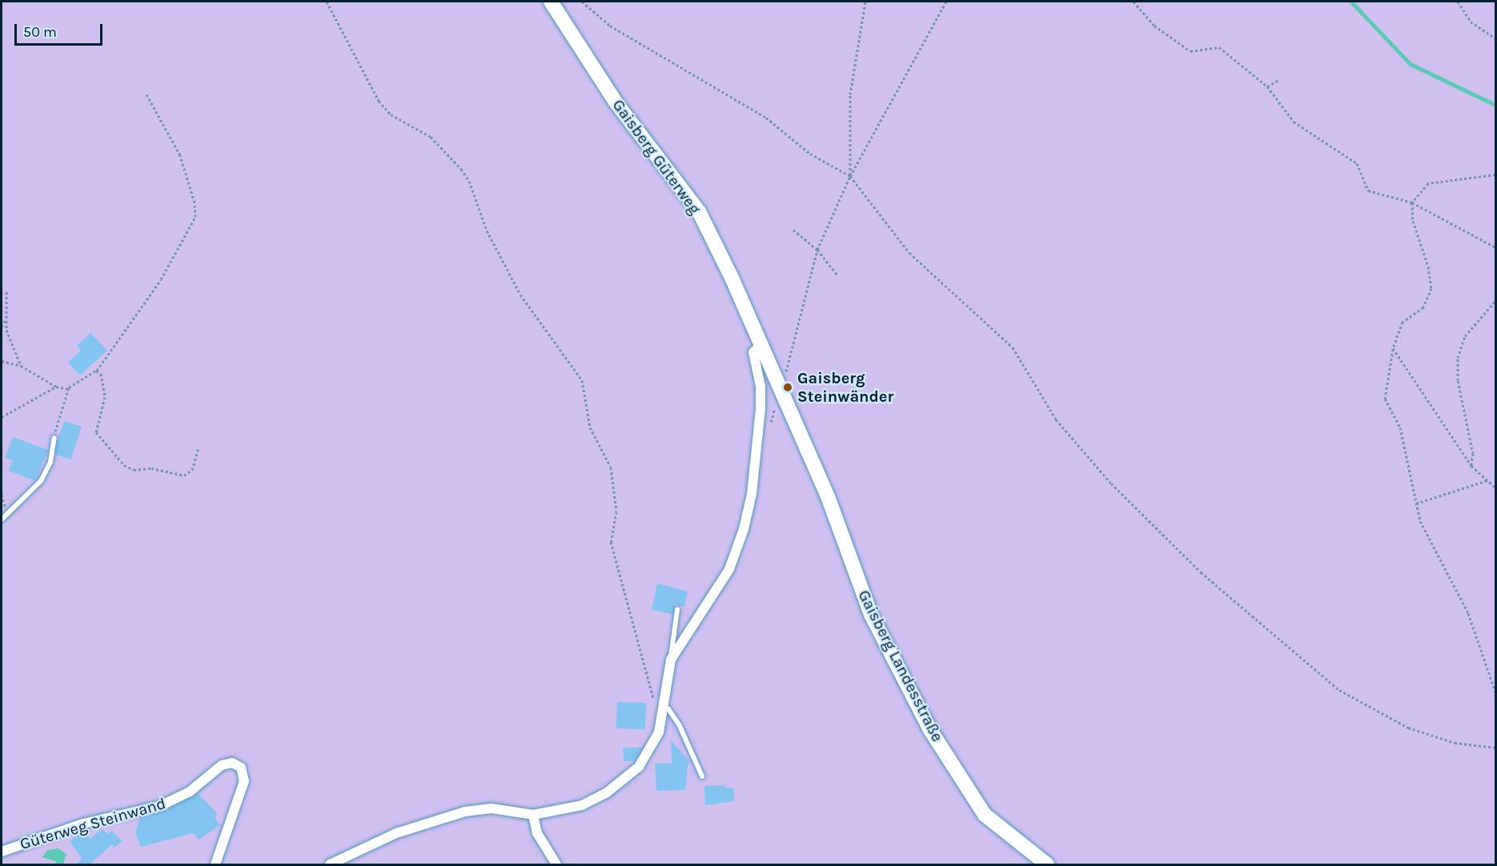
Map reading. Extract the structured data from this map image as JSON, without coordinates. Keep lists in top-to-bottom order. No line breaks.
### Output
{"streets":{"main road":["Gaisberg Güterweg","Gaisberg Landesstraße"],"street":["Güterweg Steinwand"]},"places":["Gaisberg Steinwänder"],"scale_bar":"50 m"}
